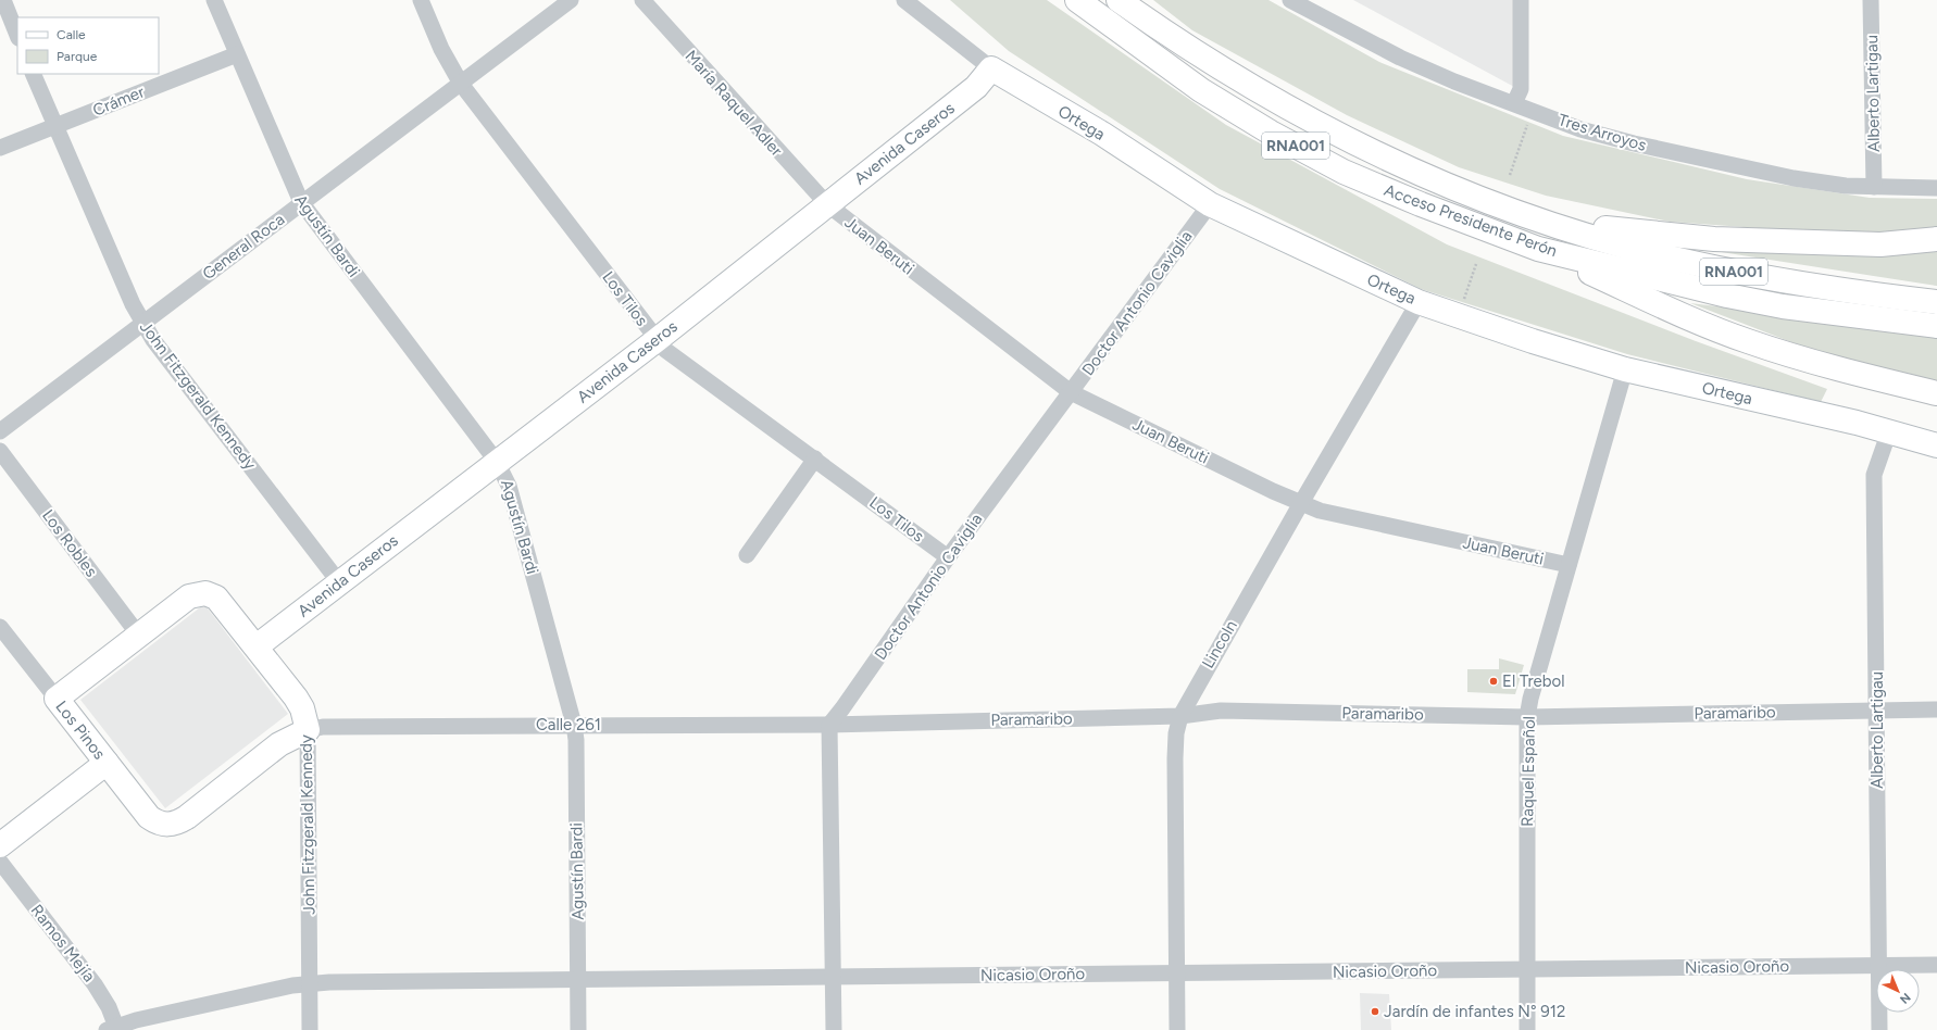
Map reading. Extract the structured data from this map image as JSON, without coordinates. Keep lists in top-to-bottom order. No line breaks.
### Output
{"streets":{"main road":["Ortega","Avenida Caseros","RNA001","Acceso Presidente Perón","John Fitzgerald Kennedy","Los Pinos"],"street":["Alberto Lartigau","Crámer","María Raquel Adler","Tres Arroyos","Agustín Bardi","Juan Beruti","General Roca","Los Tilos","Doctor Antonio Caviglia","Los Robles","Lincoln","Paramaribo","Calle 261","Raquel Español","Ramos Mejía","Nicasio Oroño"]},"crossings":[["Alberto Lartigau","Ortega"],["Alberto Lartigau","Tres Arroyos"],["Alberto Lartigau","Paramaribo"],["Alberto Lartigau","Nicasio Oroño"],["Crámer","Agustín Bardi"],["Crámer","John Fitzgerald Kennedy"],["María Raquel Adler","Avenida Caseros"],["María Raquel Adler","Juan Beruti"],["Ortega","Avenida Caseros"],["Ortega","Doctor Antonio Caviglia"],["Ortega","Lincoln"],["Ortega","Raquel Español"],["Avenida Caseros","Agustín Bardi"],["Avenida Caseros","Juan Beruti"],["Avenida Caseros","Los Tilos"],["Avenida Caseros","John Fitzgerald Kennedy"],["Agustín Bardi","General Roca"],["Agustín Bardi","Calle 261"],["Agustín Bardi","Nicasio Oroño"],["Juan Beruti","Doctor Antonio Caviglia"],["Juan Beruti","Lincoln"],["Juan Beruti","Raquel Español"],["General Roca","Los Tilos"],["General Roca","John Fitzgerald Kennedy"],["Los Tilos","Doctor Antonio Caviglia"],["Doctor Antonio Caviglia","Paramaribo"],["Doctor Antonio Caviglia","Calle 261"],["John Fitzgerald Kennedy","Los Robles"],["John Fitzgerald Kennedy","Calle 261"],["John Fitzgerald Kennedy","Los Pinos"],["John Fitzgerald Kennedy","Nicasio Oroño"],["Lincoln","Paramaribo"],["Lincoln","Nicasio Oroño"],["Paramaribo","Calle 261"],["Paramaribo","Raquel Español"],["Calle 261","Los Pinos"],["Raquel Español","Nicasio Oroño"],["Ramos Mejía","Nicasio Oroño"]],"places":["El Trebol","Jardín de infantes N° 912"],"legend":["Calle","Parque"],"north":"bottom right"}
